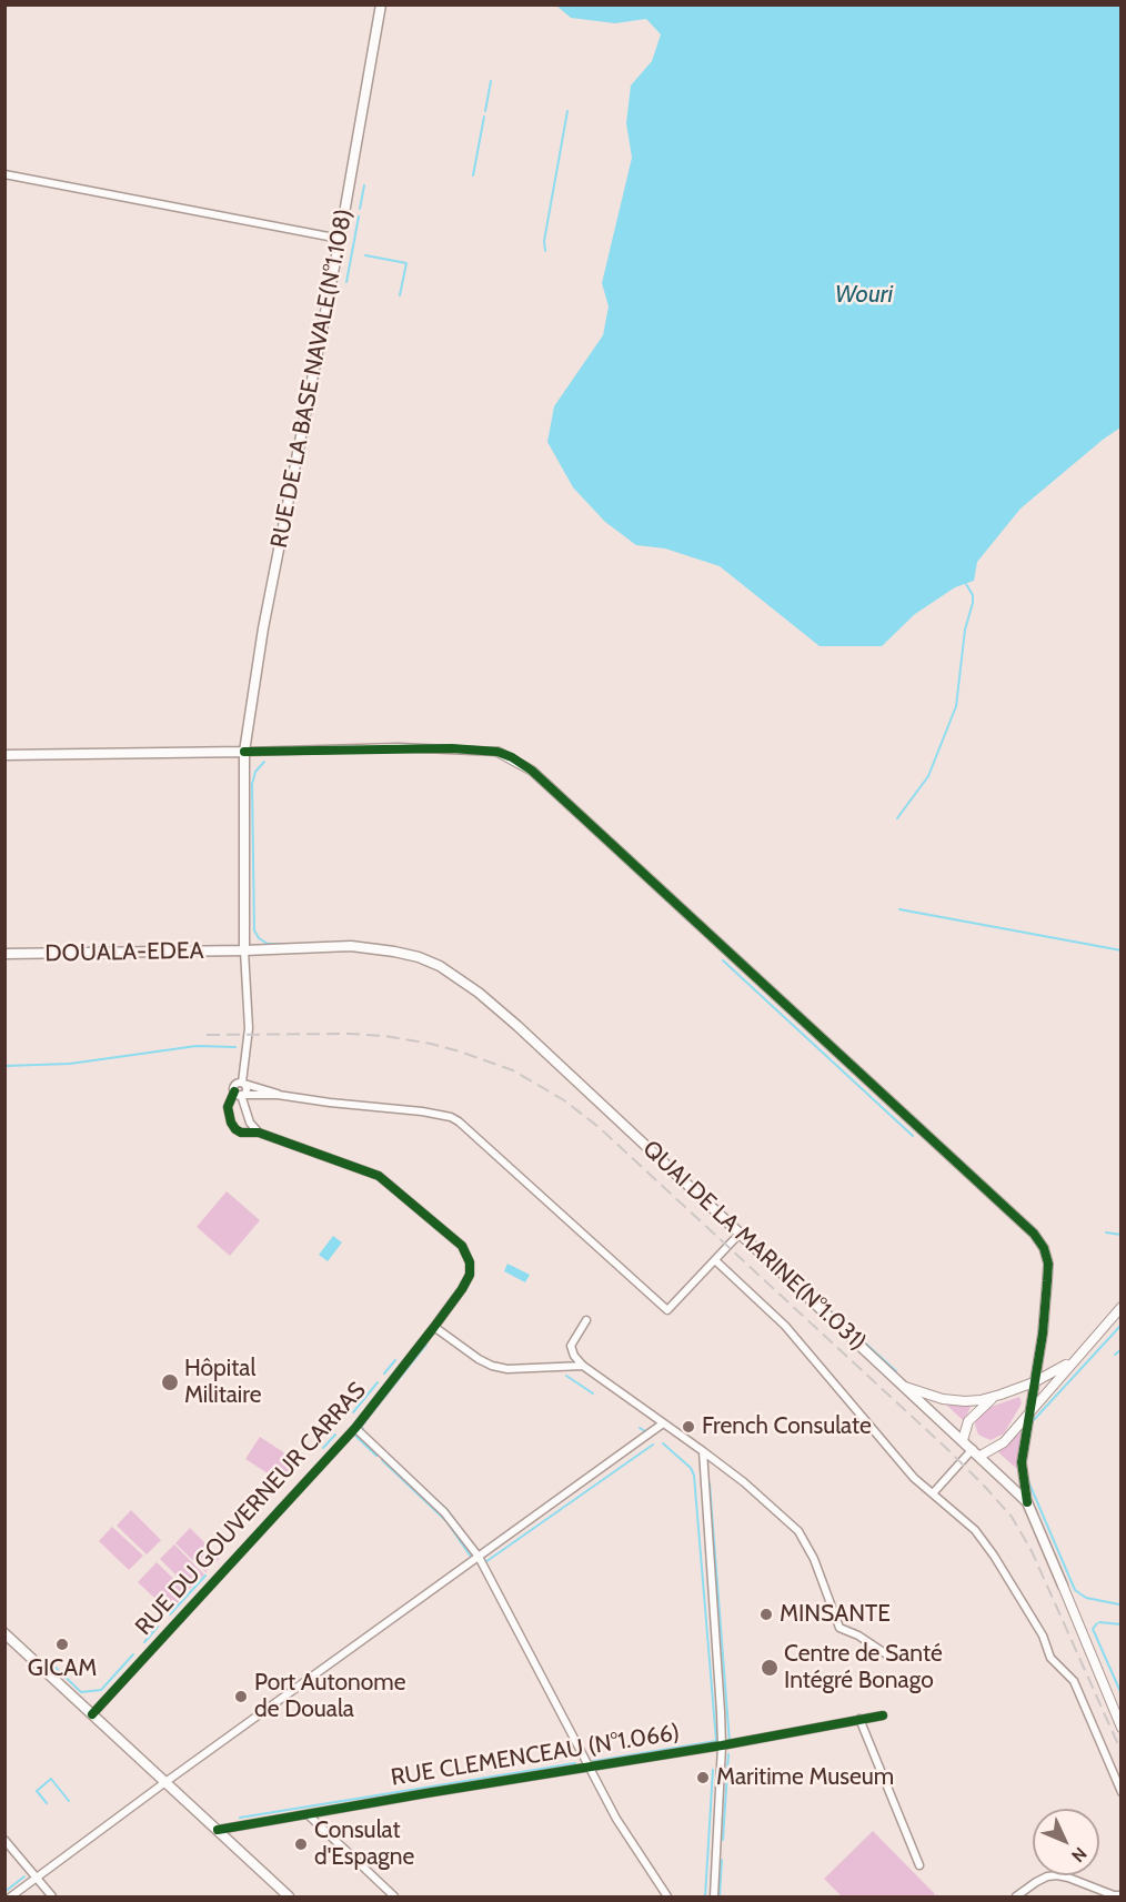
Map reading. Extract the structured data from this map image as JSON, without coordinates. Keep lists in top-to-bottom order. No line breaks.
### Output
{"streets":{"main road":["RUE DE LA BASE NAVALE(N°1.108)","DOUALA-EDEA","QUAI DE LA MARINE(N°1.031)"],"street":["RUE DU GOUVERNEUR CARRAS","RUE CLEMENCEAU (N°1.066)"]},"crossings":[["DOUALA-EDEA","QUAI DE LA MARINE(N°1.031)"]],"water":["Wouri"],"places":["Hôpital Militaire","French Consulate","MINSANTE","GICAM","Centre de Santé Intégré Bonago","Port Autonome de Douala","Maritime Museum","Consulat d'Espagne"],"north":"bottom right"}
